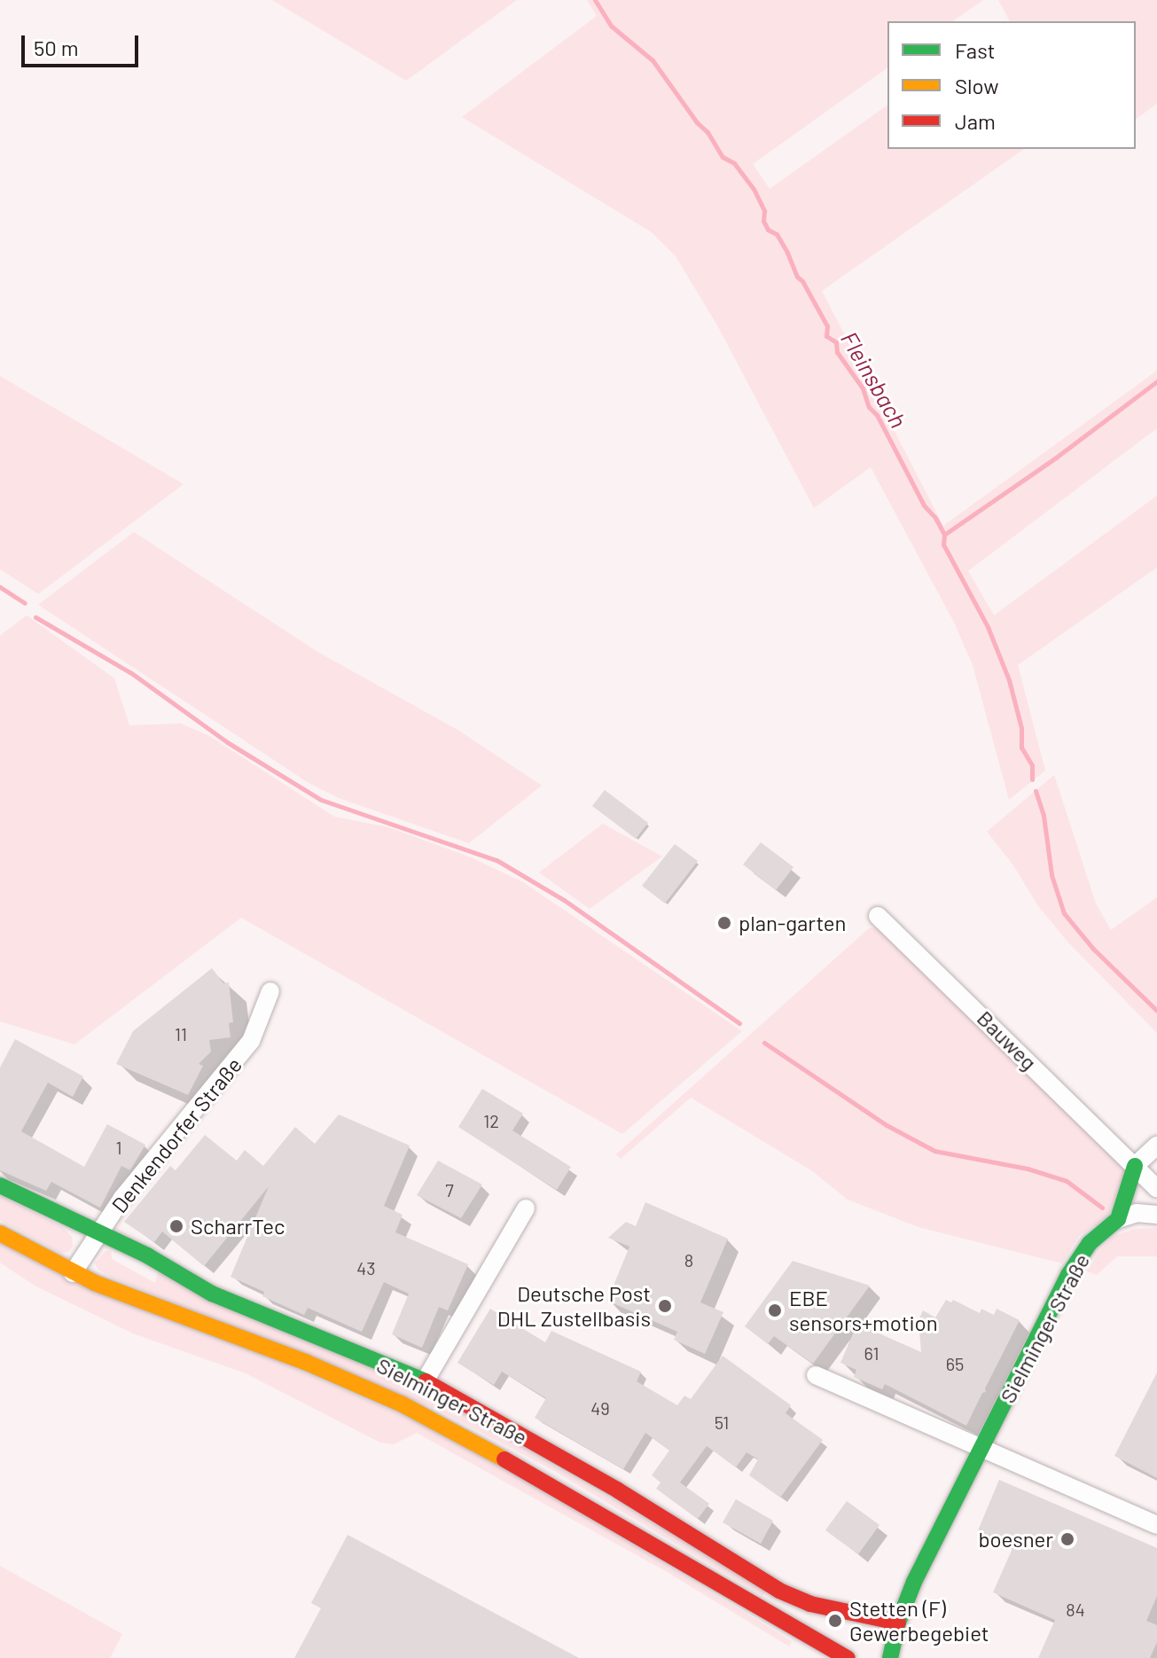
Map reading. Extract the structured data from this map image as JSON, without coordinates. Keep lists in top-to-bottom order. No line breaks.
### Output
{"streets":{"street":["Bauweg","Denkendorfer Straße","Sielminger Straße"]},"crossings":[["Denkendorfer Straße","Sielminger Straße"]],"water":["Fleinsbach"],"places":["plan-garten","ScharrTec","Deutsche Post DHL Zustellbasis","EBE sensors+motion","boesner","Stetten (F) Gewerbegebiet"],"house_numbers":["11","12","1","7","8","43","61","65","49","51","84"],"legend":["Fast","Slow","Jam"],"scale_bar":"50 m"}
